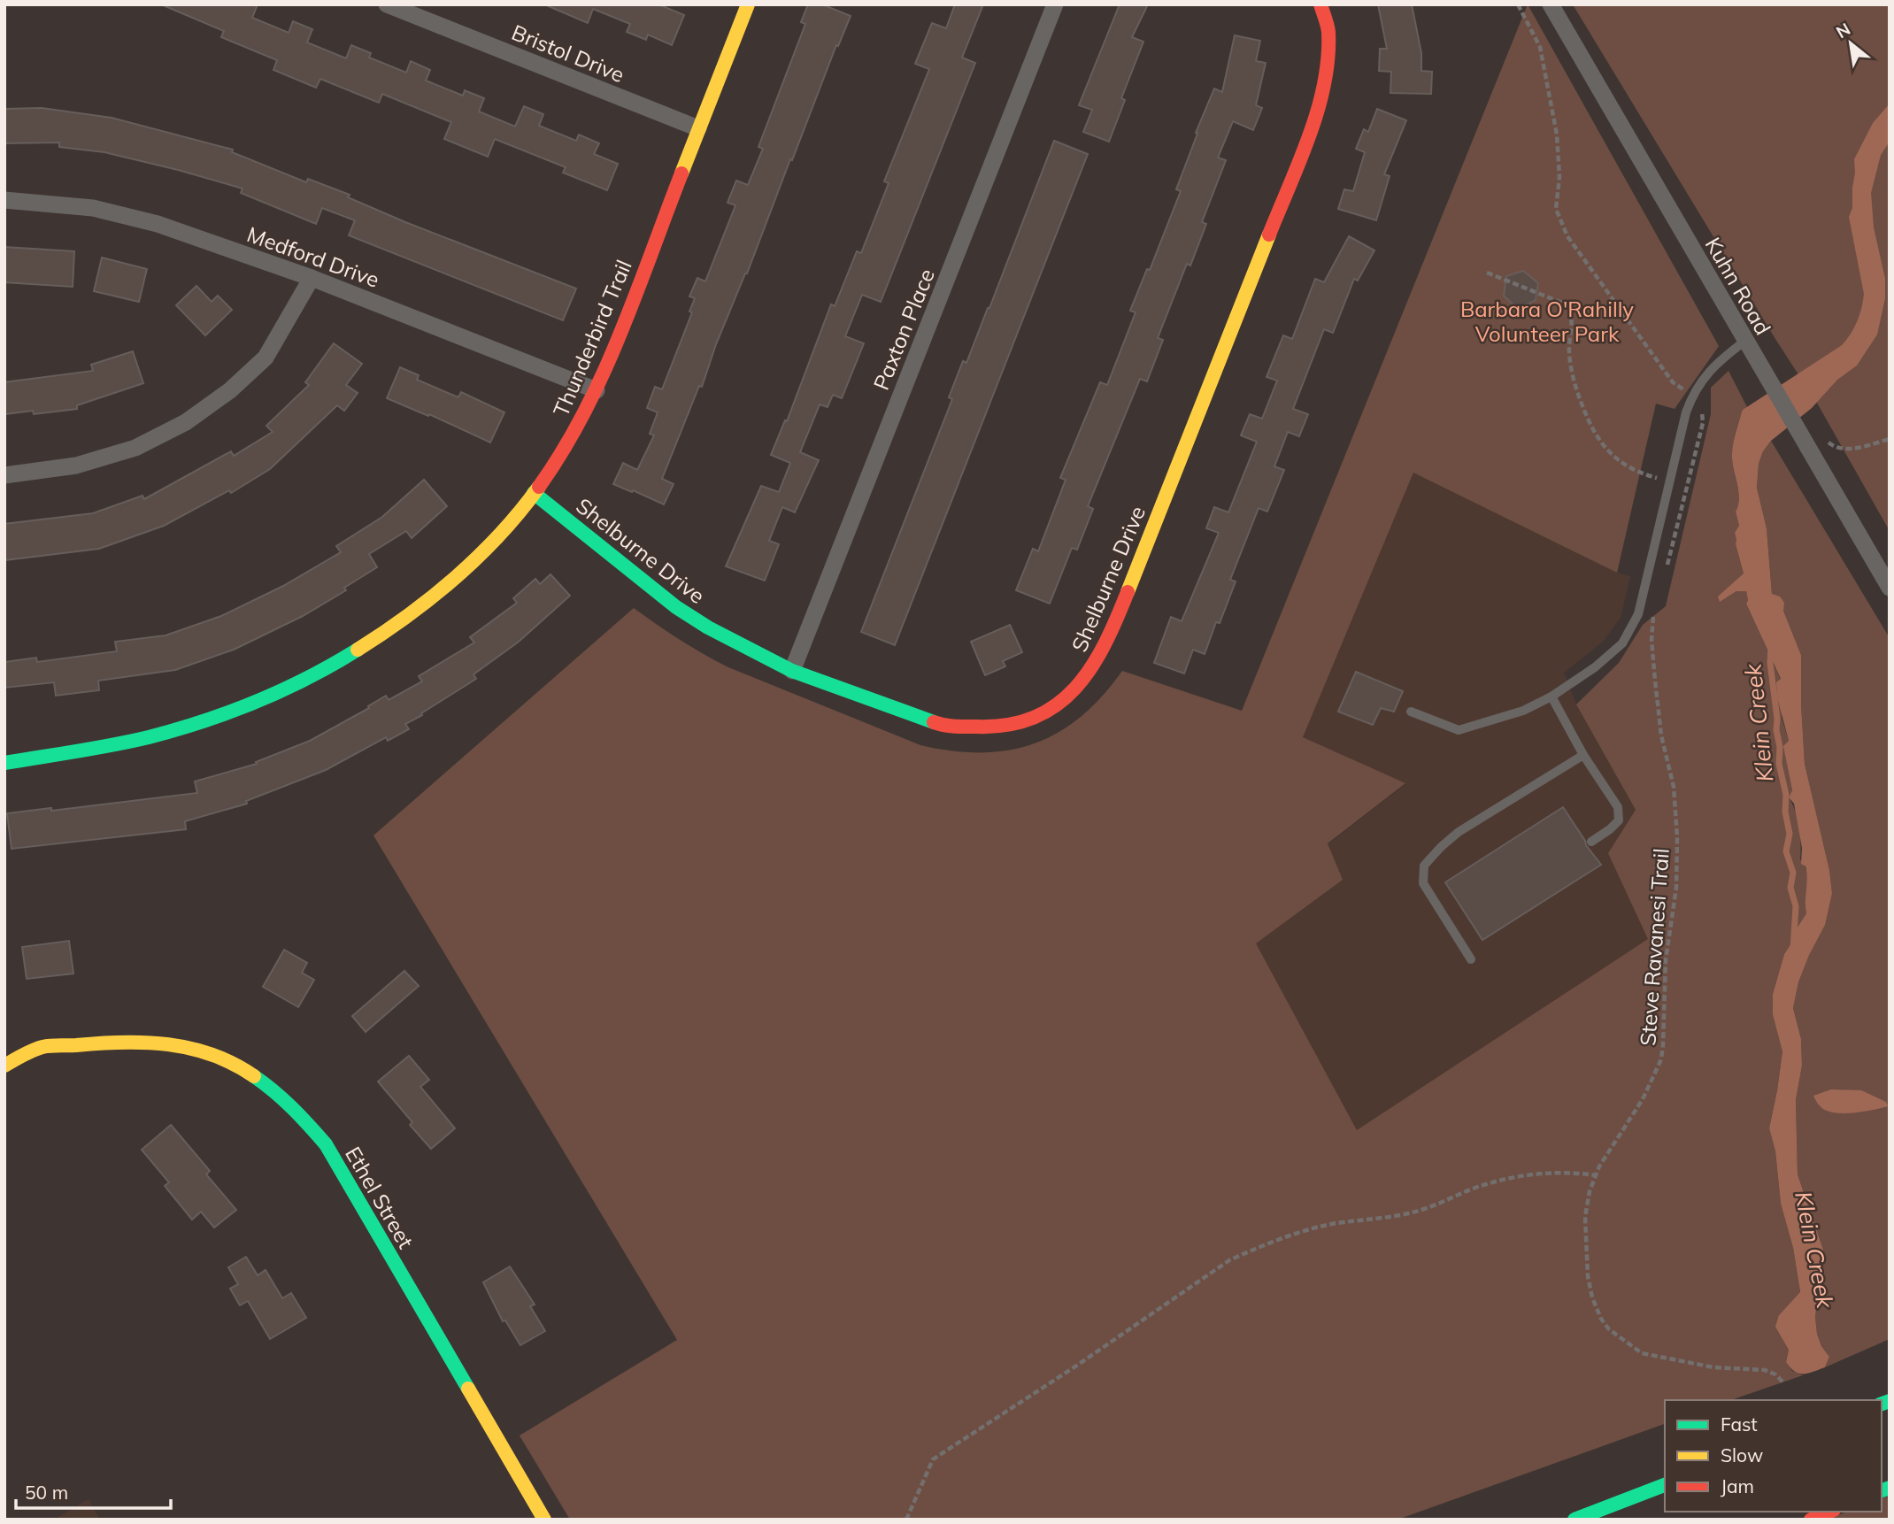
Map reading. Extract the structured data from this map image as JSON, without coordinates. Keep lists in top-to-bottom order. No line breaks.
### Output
{"streets":{"street":["Bristol Drive","Medford Drive","Kuhn Road","Paxton Place","Thunderbird Trail","Shelburne Drive","Ethel Street"],"path":["Steve Ravanesi Trail"]},"crossings":[["Bristol Drive","Thunderbird Trail"],["Medford Drive","Thunderbird Trail"],["Paxton Place","Shelburne Drive"],["Thunderbird Trail","Shelburne Drive"]],"water":["Klein Creek"],"parks":["Barbara O'Rahilly Volunteer Park"],"legend":["Fast","Slow","Jam"],"scale_bar":"50 m","north":"top left"}
